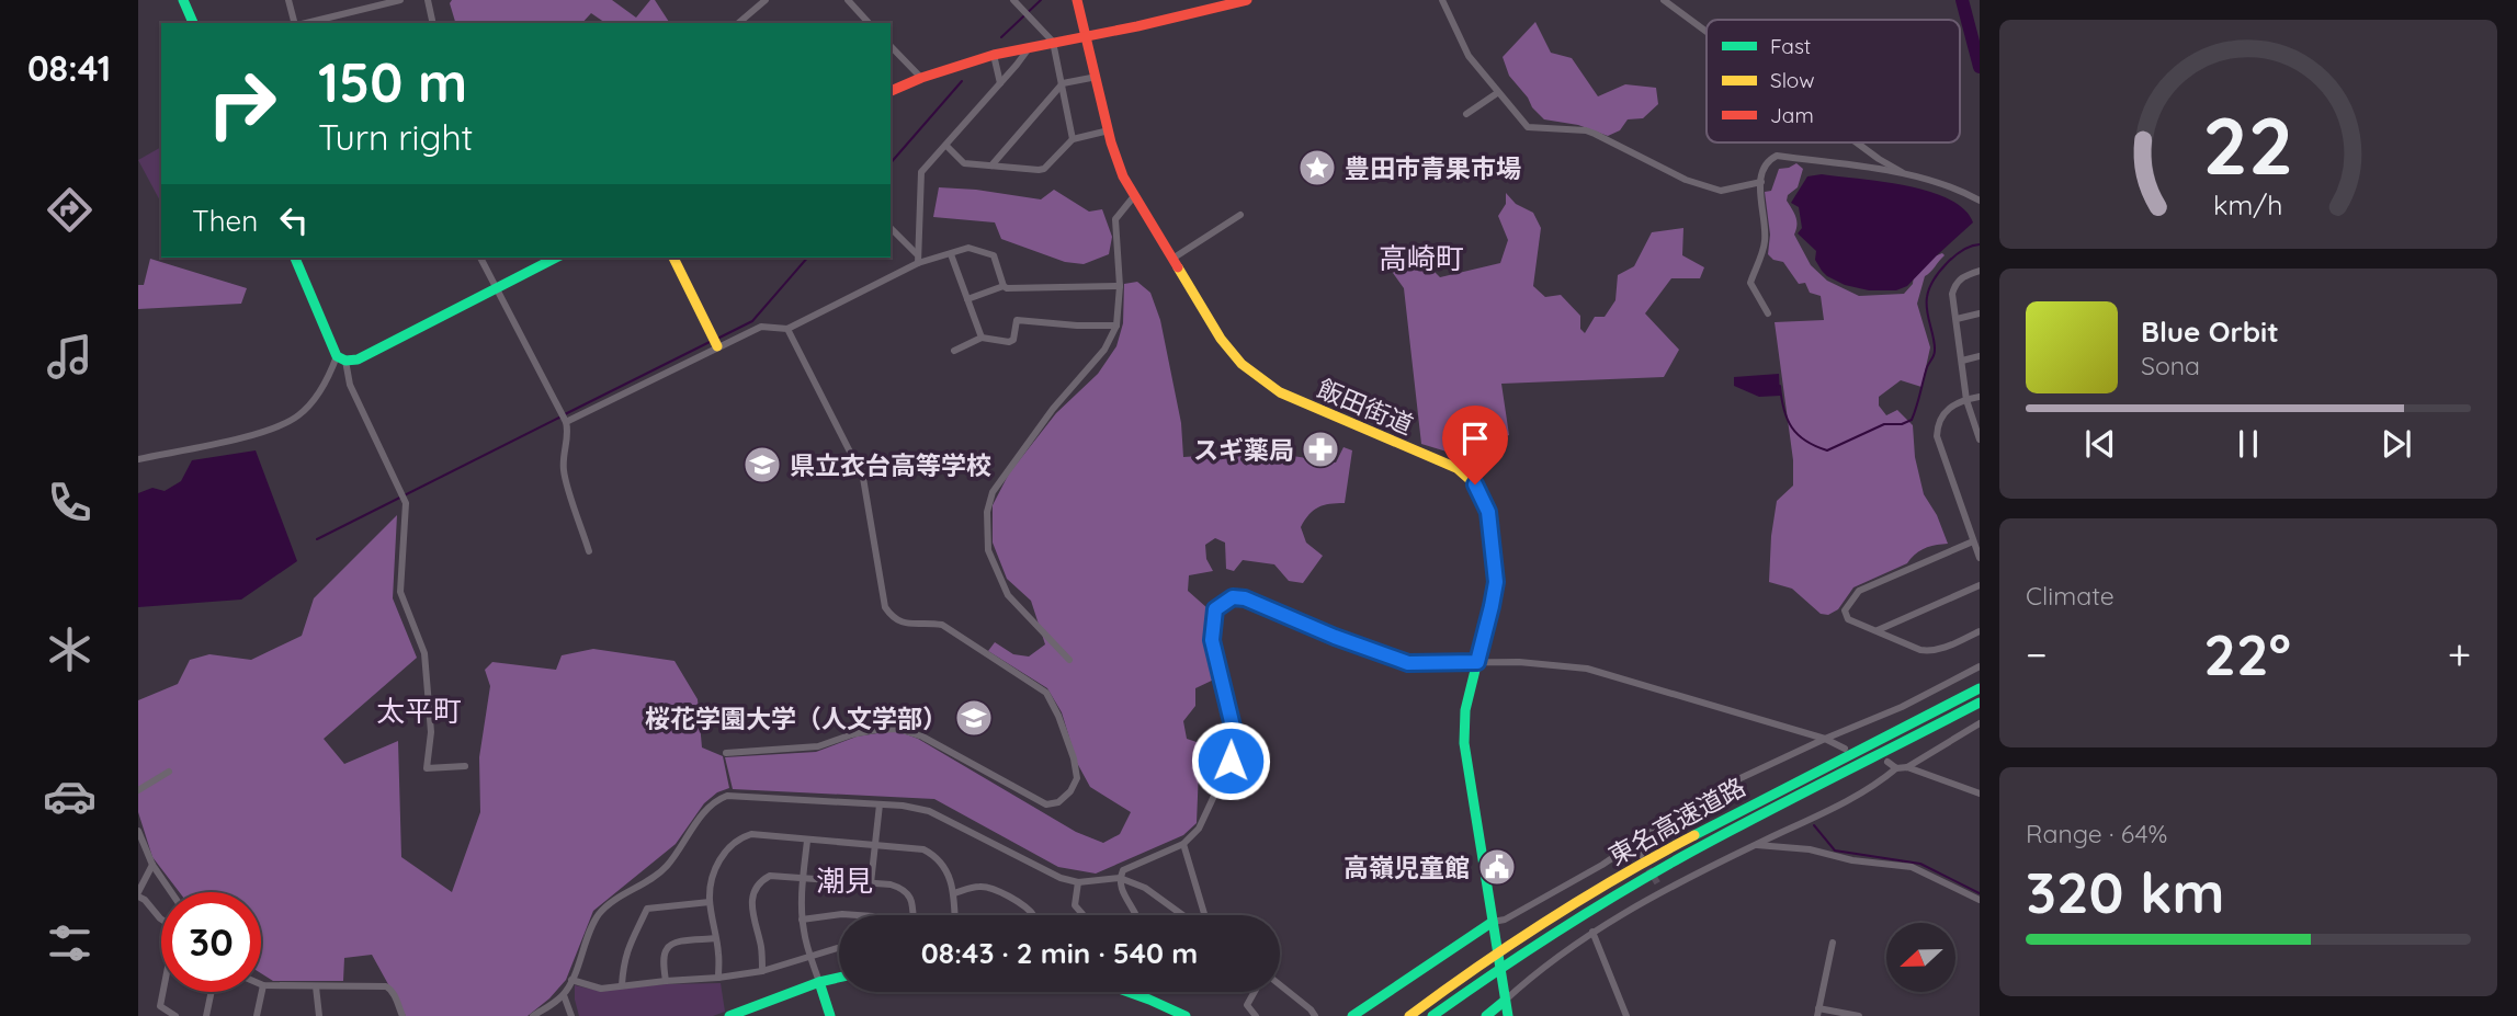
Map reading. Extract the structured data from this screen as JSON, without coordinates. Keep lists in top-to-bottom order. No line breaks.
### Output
{"streets":{"main road":["飯田街道","東名高速道路"]},"districts":["高崎町","太平町","潮見"],"places":{"place":["豊田市青果市場"],"pharmacy":["スギ薬局"],"school or university":["県立衣台高等学校","桜花学園大学（人文学部）"],"public building":["高嶺児童館"]},"legend":["Fast","Slow","Jam"],"north":"left","page":{"tabs":"08:41","turn":["150 m","Turn right"],"then":"Then","song":["Blue Orbit","Sona"],"tile":["Climate",["Range · 64%","320 km"]],"heat":["−","22°","+"],"limit":"30","trip":"08:43 · 2 min · 540 m","gauge":["22","km/h"]}}
